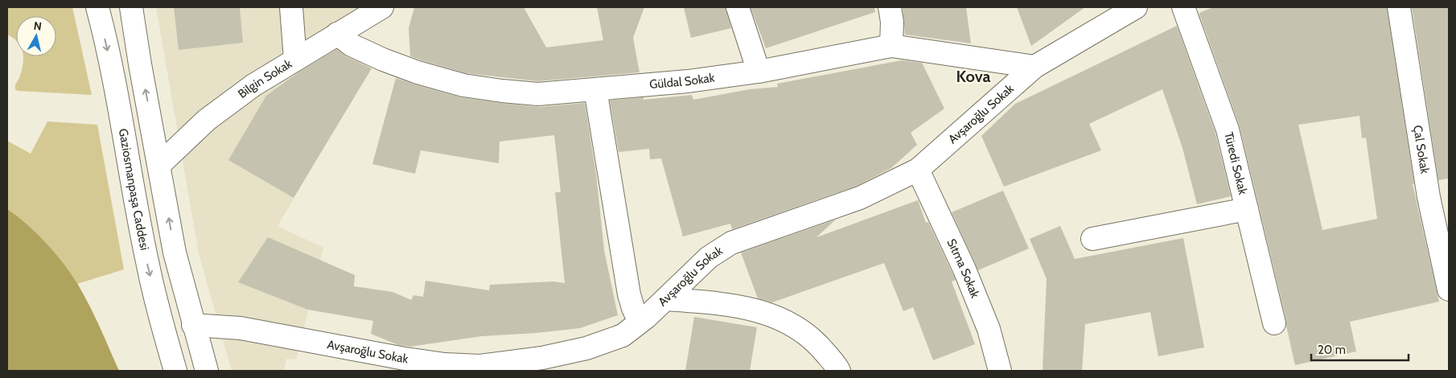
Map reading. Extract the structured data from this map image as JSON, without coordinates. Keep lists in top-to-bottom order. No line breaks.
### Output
{"streets":{"street":["Bilgin Sokak","Güldal Sokak","Avşaroğlu Sokak","Çal Sokak","Türedi Sokak","Gaziosmanpaşa Caddesi","Sıtma Sokak"]},"crossings":[["Bilgin Sokak","Güldal Sokak"],["Güldal Sokak","Avşaroğlu Sokak"],["Avşaroğlu Sokak","Sıtma Sokak"]],"districts":["Kova"],"scale_bar":"20 m","north":"top"}
